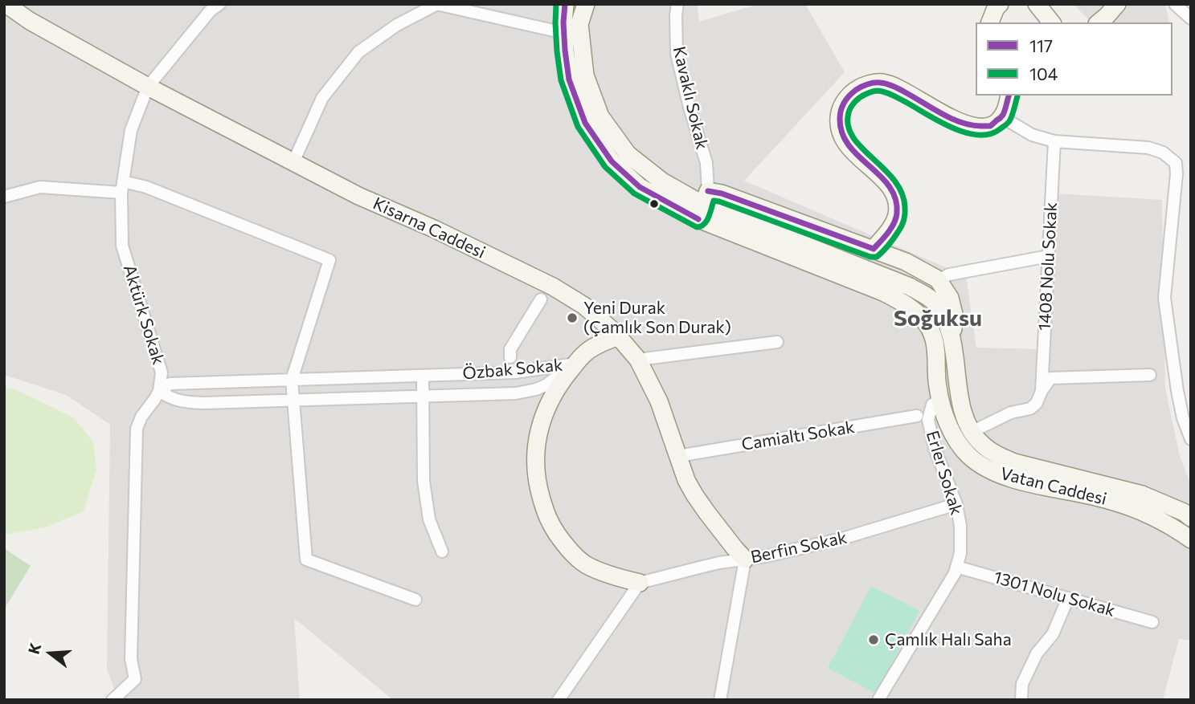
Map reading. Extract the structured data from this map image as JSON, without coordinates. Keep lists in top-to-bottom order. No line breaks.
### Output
{"streets":{"street":["Kavaklı Sokak","Kisarna Caddesi","1408 Nolu Sokak","Aktürk Sokak","Özbak Sokak","Camialtı Sokak","Erler Sokak","Vatan Caddesi","Berfin Sokak","1301 Nolu Sokak"]},"crossings":[["Kavaklı Sokak","Vatan Caddesi"],["Kisarna Caddesi","Aktürk Sokak"],["Kisarna Caddesi","Camialtı Sokak"],["Kisarna Caddesi","Berfin Sokak"],["Aktürk Sokak","Özbak Sokak"],["Erler Sokak","Vatan Caddesi"],["Erler Sokak","Berfin Sokak"],["Erler Sokak","1301 Nolu Sokak"]],"districts":["Soğuksu"],"places":["Yeni Durak (Çamlık Son Durak)","Çamlık Halı Saha"],"lines":["transit line 117","transit line 104"],"legend":["117","104"],"north":"left"}
